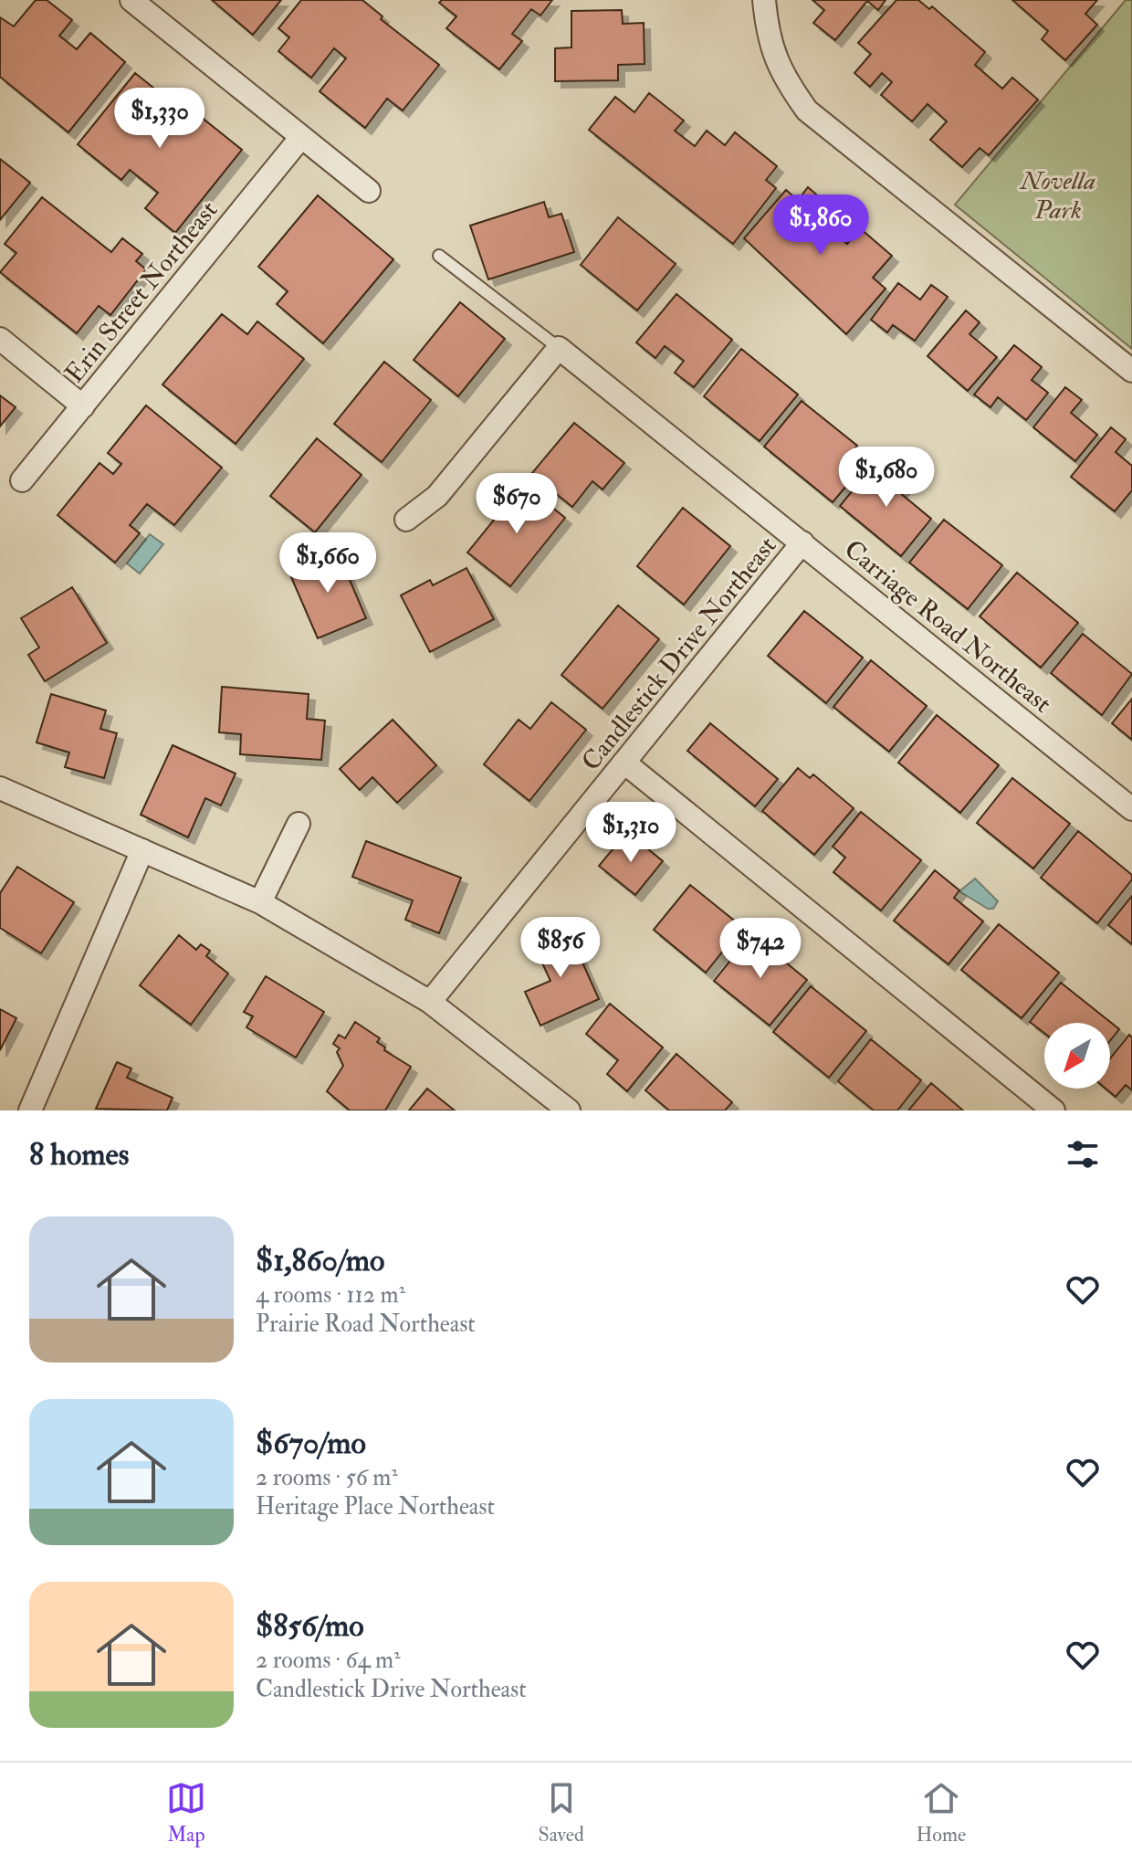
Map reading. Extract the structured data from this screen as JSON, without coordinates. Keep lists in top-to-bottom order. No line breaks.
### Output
{"streets":{"street":["Erin Street Northeast","Carriage Road Northeast","Candlestick Drive Northeast"]},"crossings":[["Carriage Road Northeast","Candlestick Drive Northeast"]],"parks":["Novella Park"],"north":"bottom left","page":{"price":["$1,330","$1,860","$1,680","$670","$1,660","$1,310","$856","$742"],"heading":"8 homes","list":[{"name":"$1,860/mo","note":"4 rooms · 112 m² · Prairie Road Northeast"},{"name":"$670/mo","note":"2 rooms · 56 m² · Heritage Place Northeast"},{"name":"$856/mo","note":"2 rooms · 64 m² · Candlestick Drive Northeast"}],"tabs":["Map","Saved","Home"]}}
